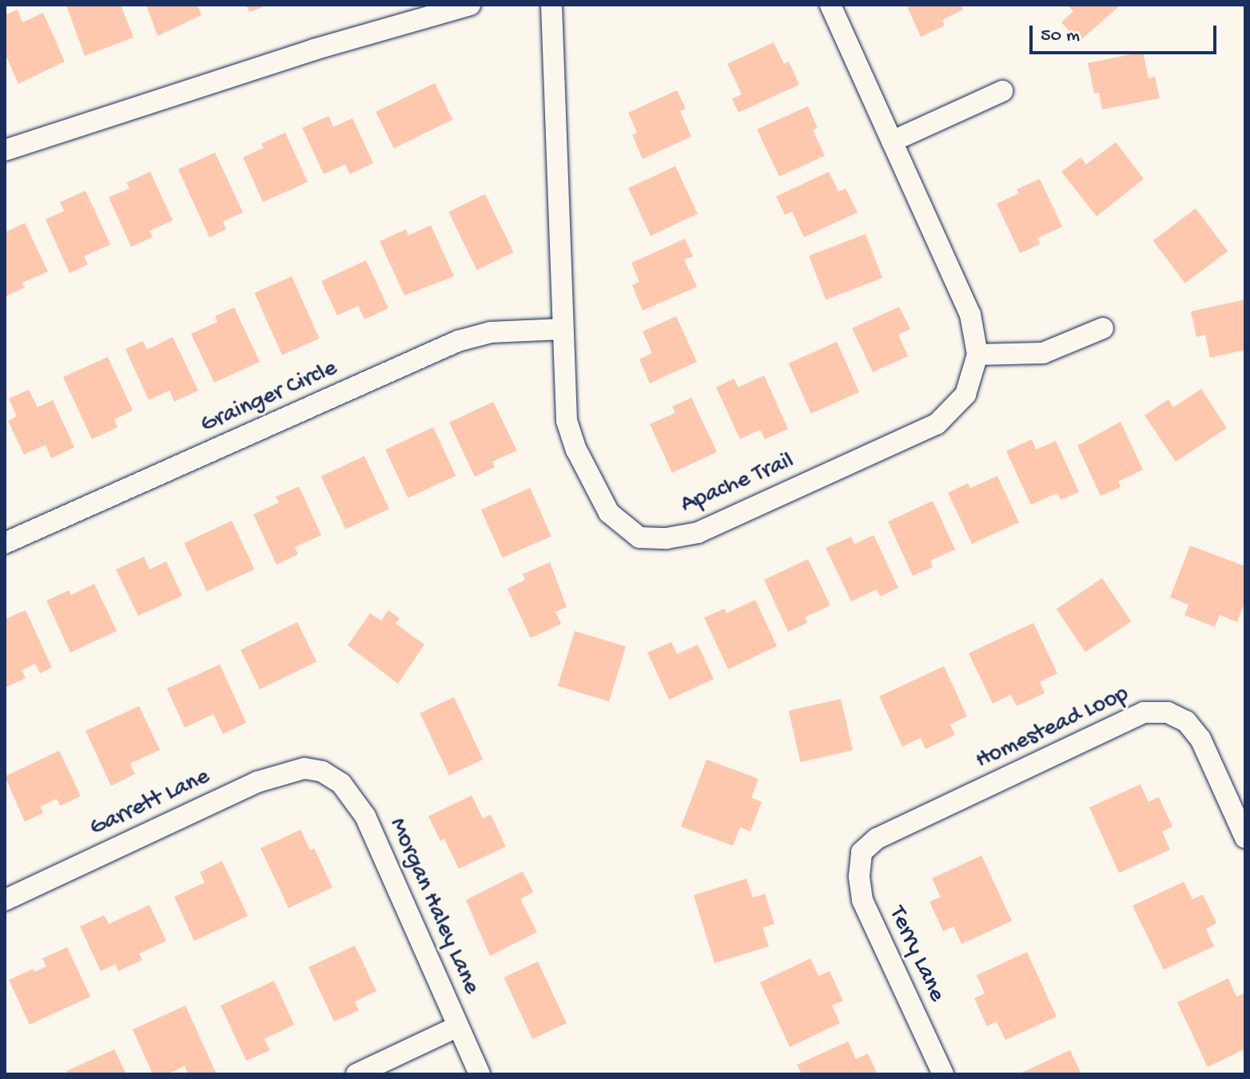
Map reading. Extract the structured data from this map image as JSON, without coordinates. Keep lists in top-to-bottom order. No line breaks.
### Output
{"streets":{"street":["Grainger Circle","Apache Trail","Homestead Loop","Garrett Lane","Morgan Haley Lane","Terry Lane"]},"crossings":[["Grainger Circle","Apache Trail"],["Homestead Loop","Terry Lane"],["Garrett Lane","Morgan Haley Lane"]],"scale_bar":"50 m"}
